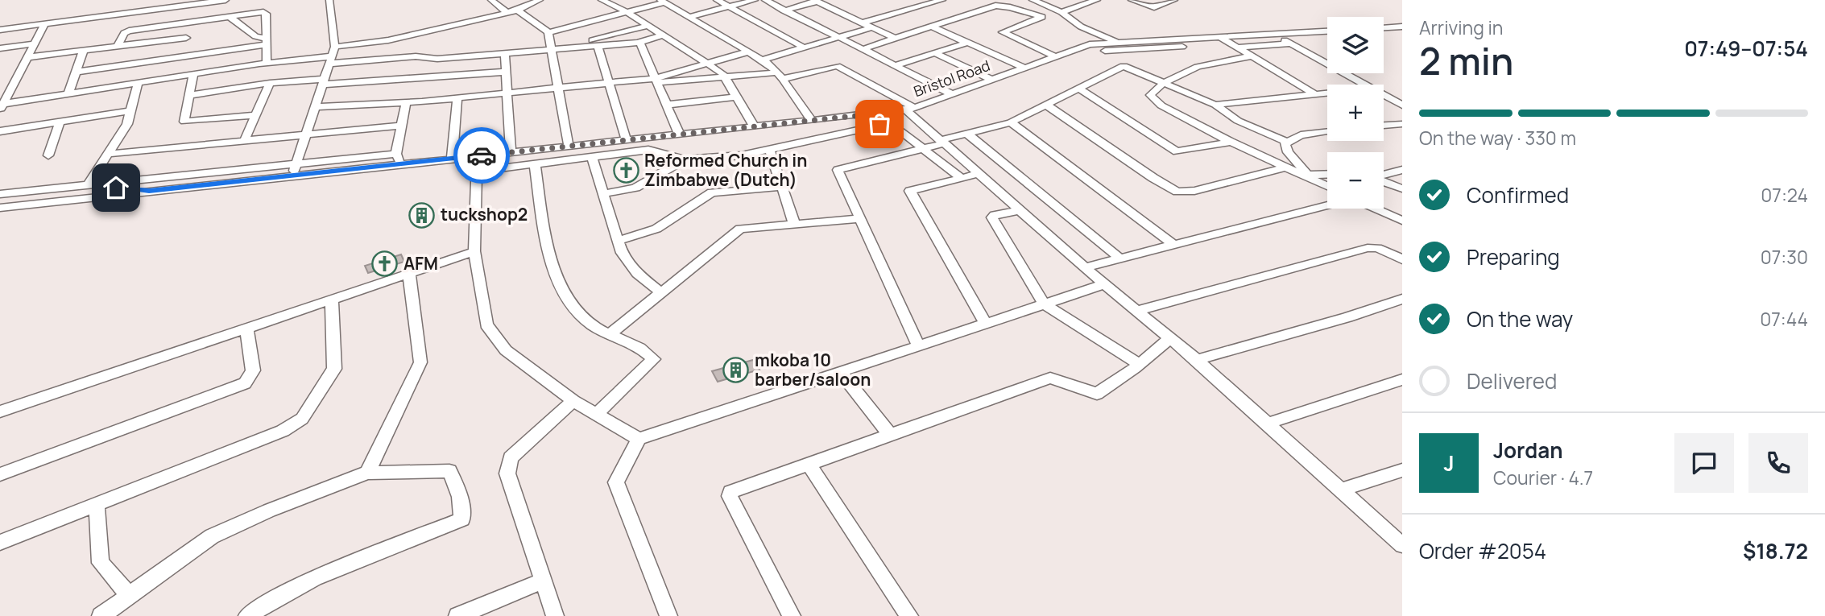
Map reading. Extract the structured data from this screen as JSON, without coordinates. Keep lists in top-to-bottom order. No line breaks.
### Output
{"streets":{"street":["Bristol Road"]},"places":{"church":["Reformed Church in Zimbabwe (Dutch)","AFM"],"building":["tuckshop2","mkoba 10 barber/saloon"]},"page":{"heading":["2 min","Arriving in","07:49–07:54"],"panel":["Jordan","Courier · 4.7","Order #2054","$18.72"],"map_buttons":["+","−"],"bar":"On the way · 330 m","list":[["Confirmed","07:24"],["Preparing","07:30"],["On the way","07:44"],"Delivered"],"round":"J"}}
